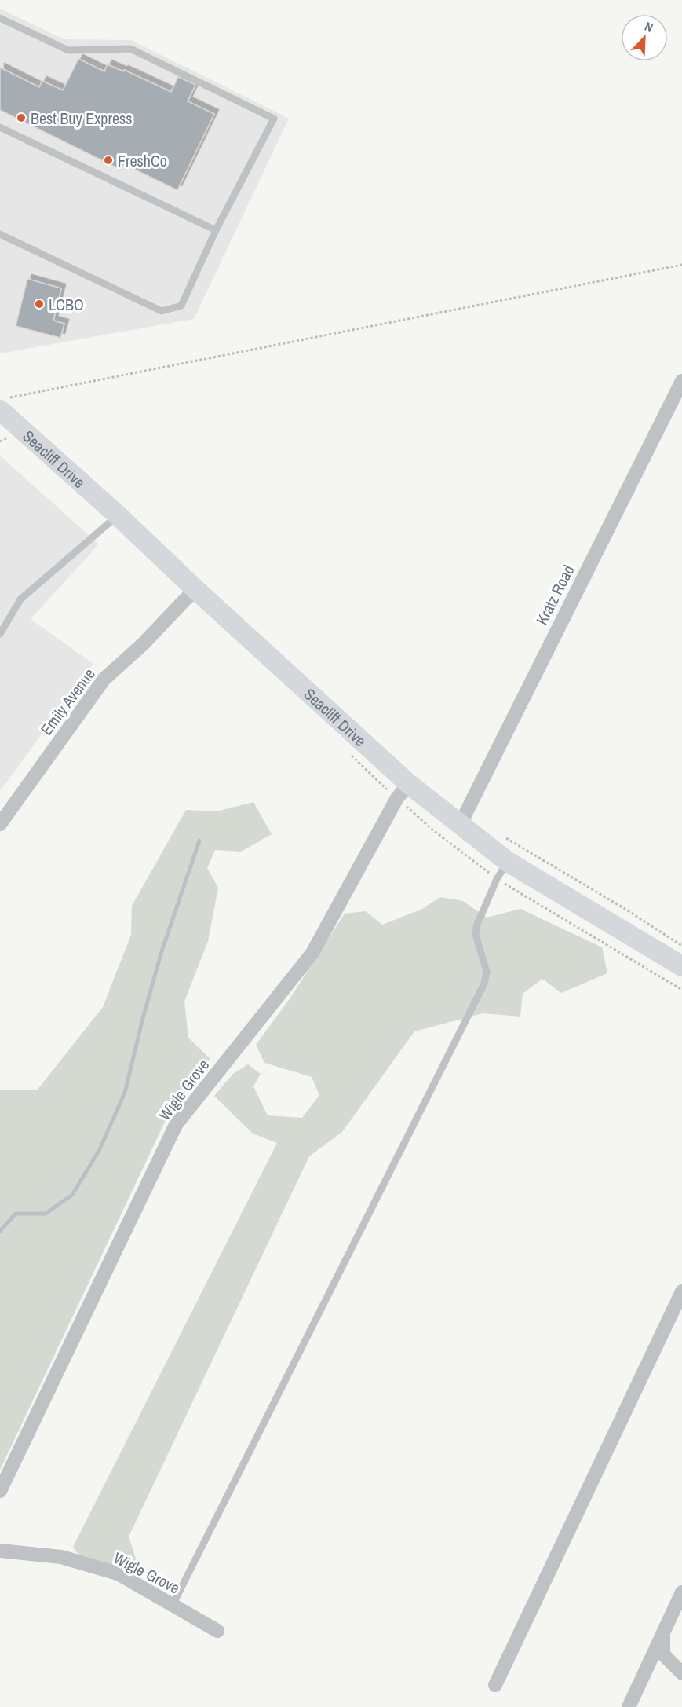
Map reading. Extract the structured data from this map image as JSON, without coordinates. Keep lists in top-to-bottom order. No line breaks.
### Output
{"streets":{"main road":["Seacliff Drive"],"street":["Kratz Road","Emily Avenue","Wigle Grove"]},"crossings":[["Seacliff Drive","Kratz Road"],["Seacliff Drive","Emily Avenue"],["Seacliff Drive","Wigle Grove"]],"places":["Best Buy Express","FreshCo","LCBO"],"north":"top right"}
